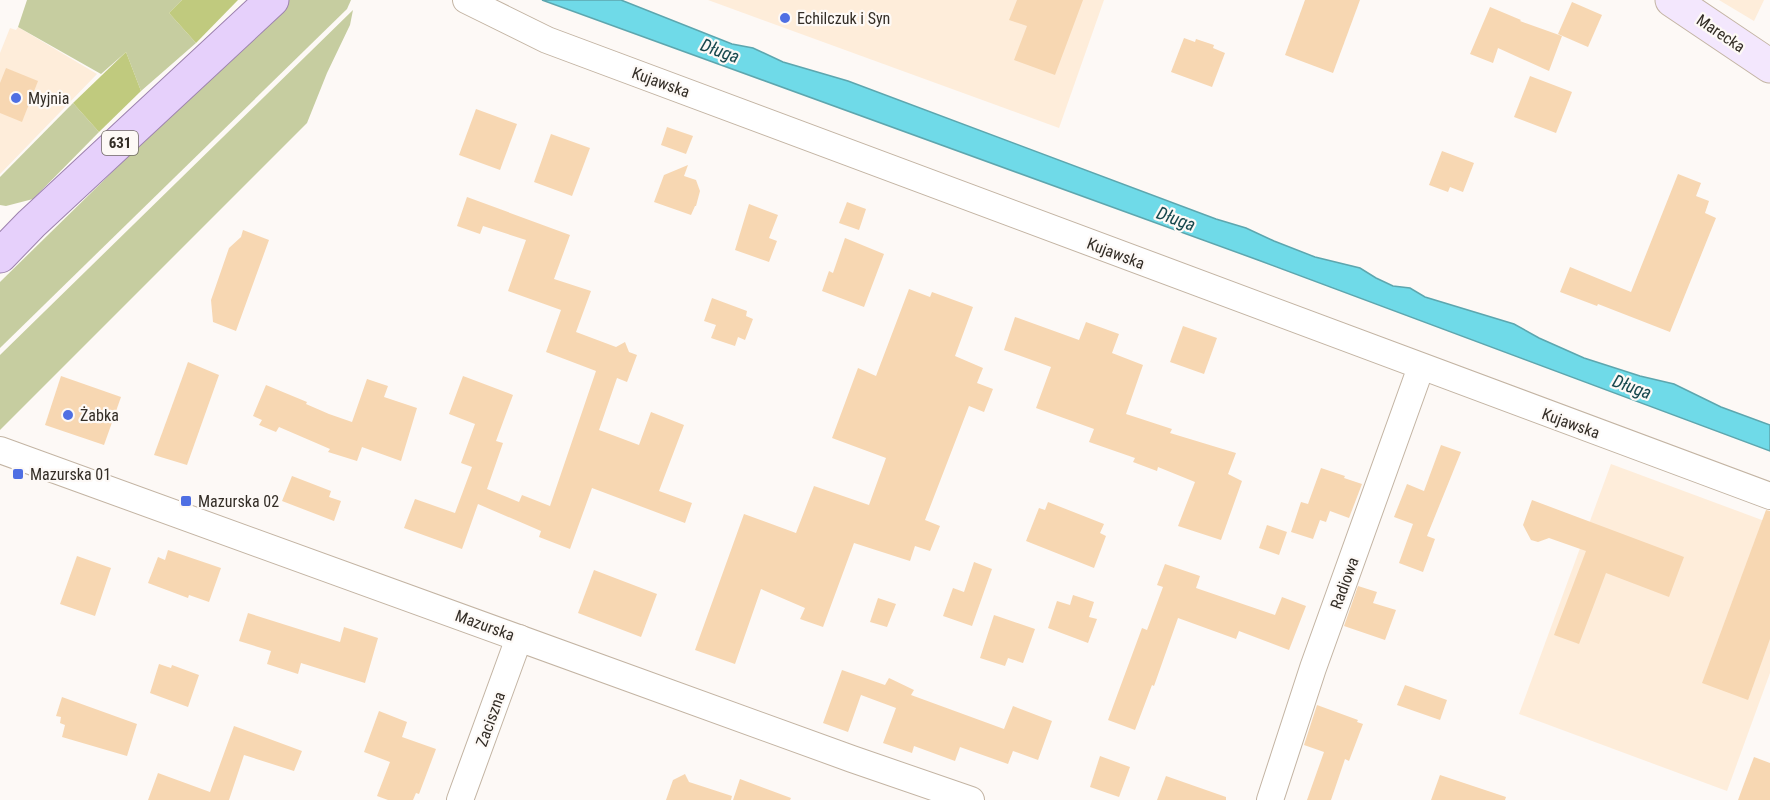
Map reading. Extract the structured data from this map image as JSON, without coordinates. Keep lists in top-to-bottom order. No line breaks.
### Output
{"streets":{"main road":["631"],"street":["Marecka","Kujawska","Radiowa","Mazurska","Zaciszna"]},"crossings":[["Kujawska","Radiowa"],["Mazurska","Zaciszna"]],"water":["Długa"],"places":{"other":["Echilczuk i Syn","Myjnia","Żabka"],"transit":["Mazurska 01","Mazurska 02"]}}
